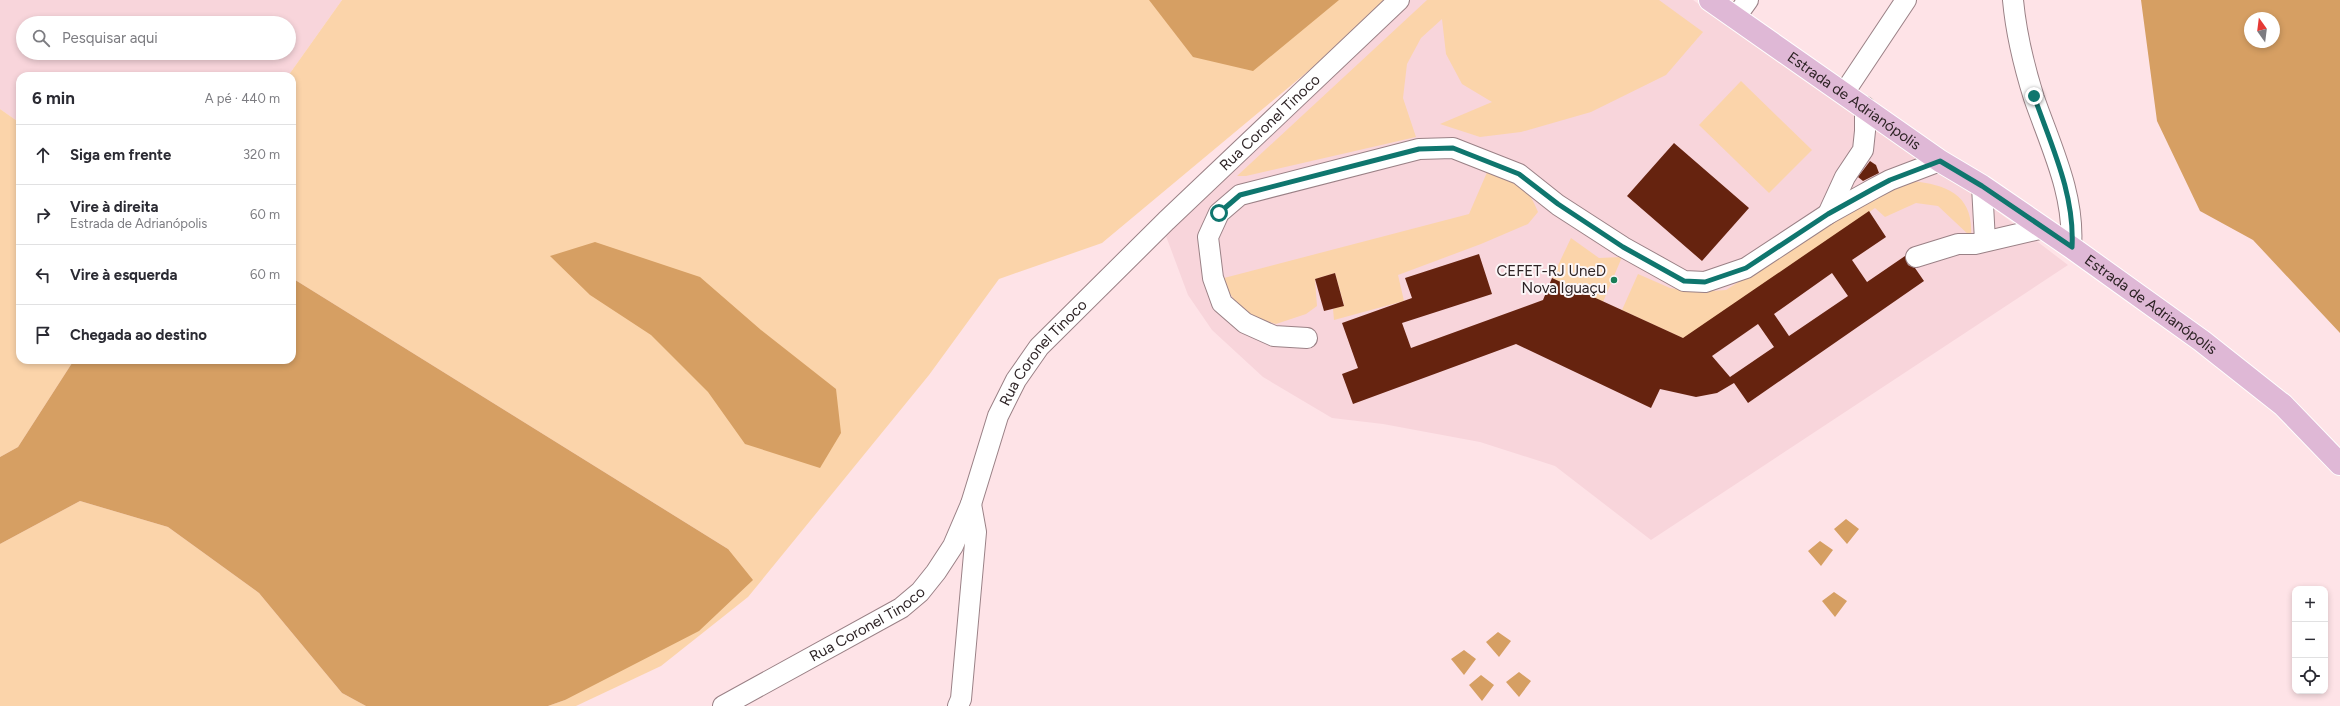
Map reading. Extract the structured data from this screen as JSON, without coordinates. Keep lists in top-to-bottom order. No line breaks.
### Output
{"streets":{"main road":["Estrada de Adrianópolis"],"street":["Rua Coronel Tinoco"]},"places":["CEFET-RJ UneD Nova Iguaçu"],"north":"top","page":{"search":"Pesquisar aqui","heading":["6 min","A pé · 440 m"],"list":[["Siga em frente","320 m"],["Vire à direita","Estrada de Adrianópolis","60 m"],["Vire à esquerda","60 m"],"Chegada ao destino"],"map_buttons":["+","−"]}}
